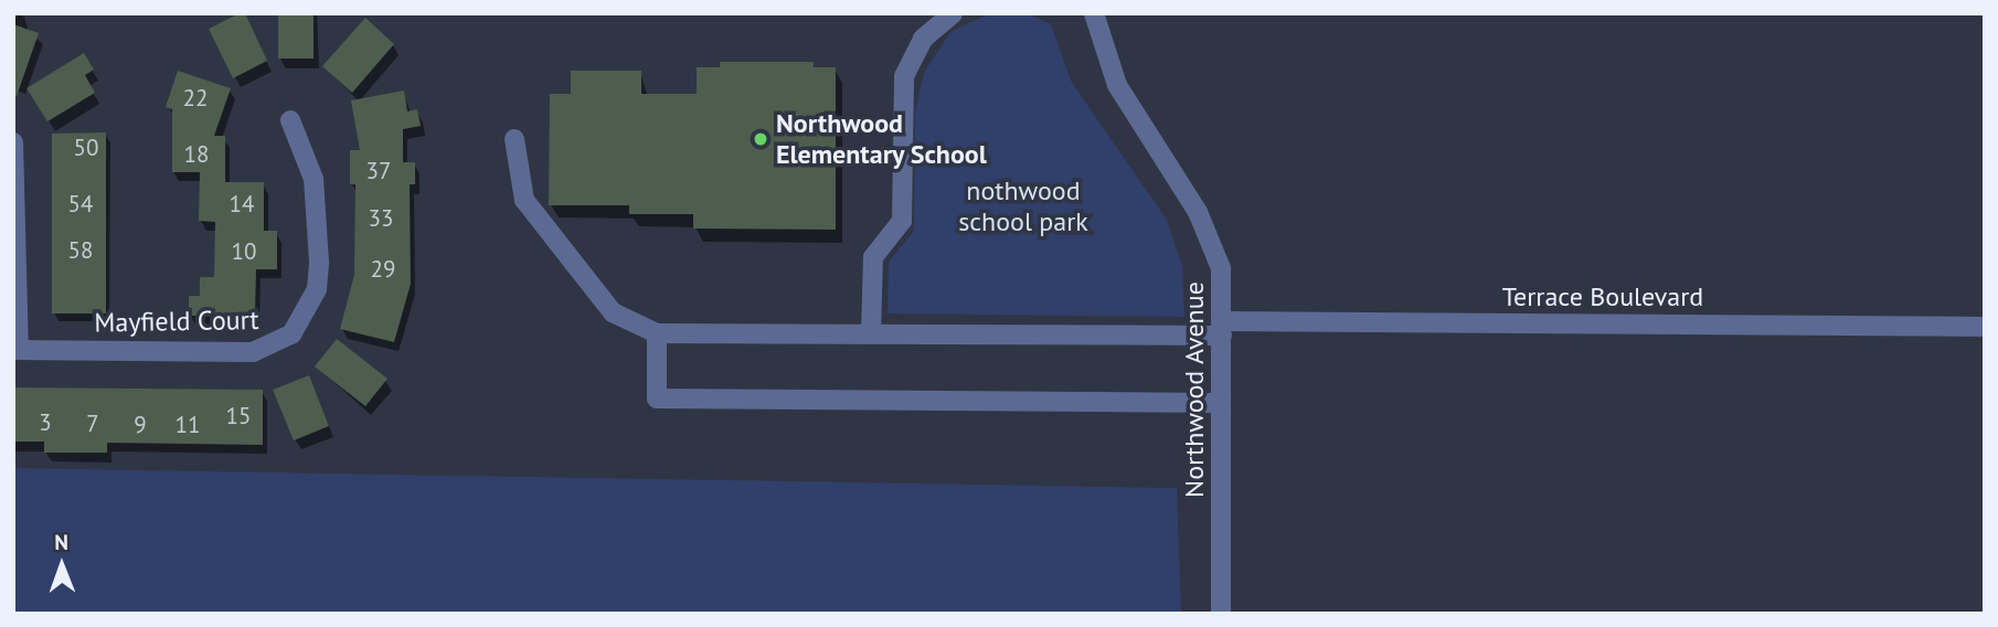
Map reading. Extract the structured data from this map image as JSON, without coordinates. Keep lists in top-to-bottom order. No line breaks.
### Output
{"streets":{"street":["Terrace Boulevard","Mayfield Court","Northwood Avenue"]},"crossings":[["Terrace Boulevard","Northwood Avenue"]],"parks":["nothwood school park"],"places":["Northwood Elementary School"],"house_numbers":["22","50","18","37","54","14","33","58","10","29","15","3","7","9","11"],"north":"top"}
